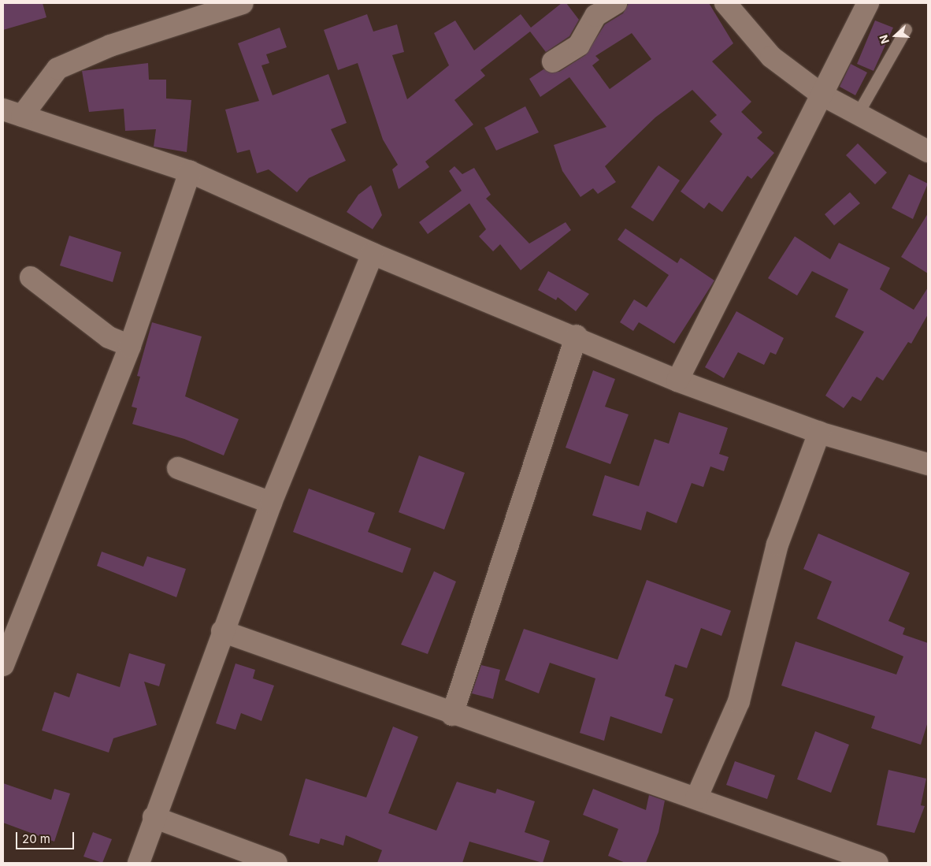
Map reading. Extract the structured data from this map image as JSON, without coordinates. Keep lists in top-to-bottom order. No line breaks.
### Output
{"scale_bar":"20 m","north":"left"}
